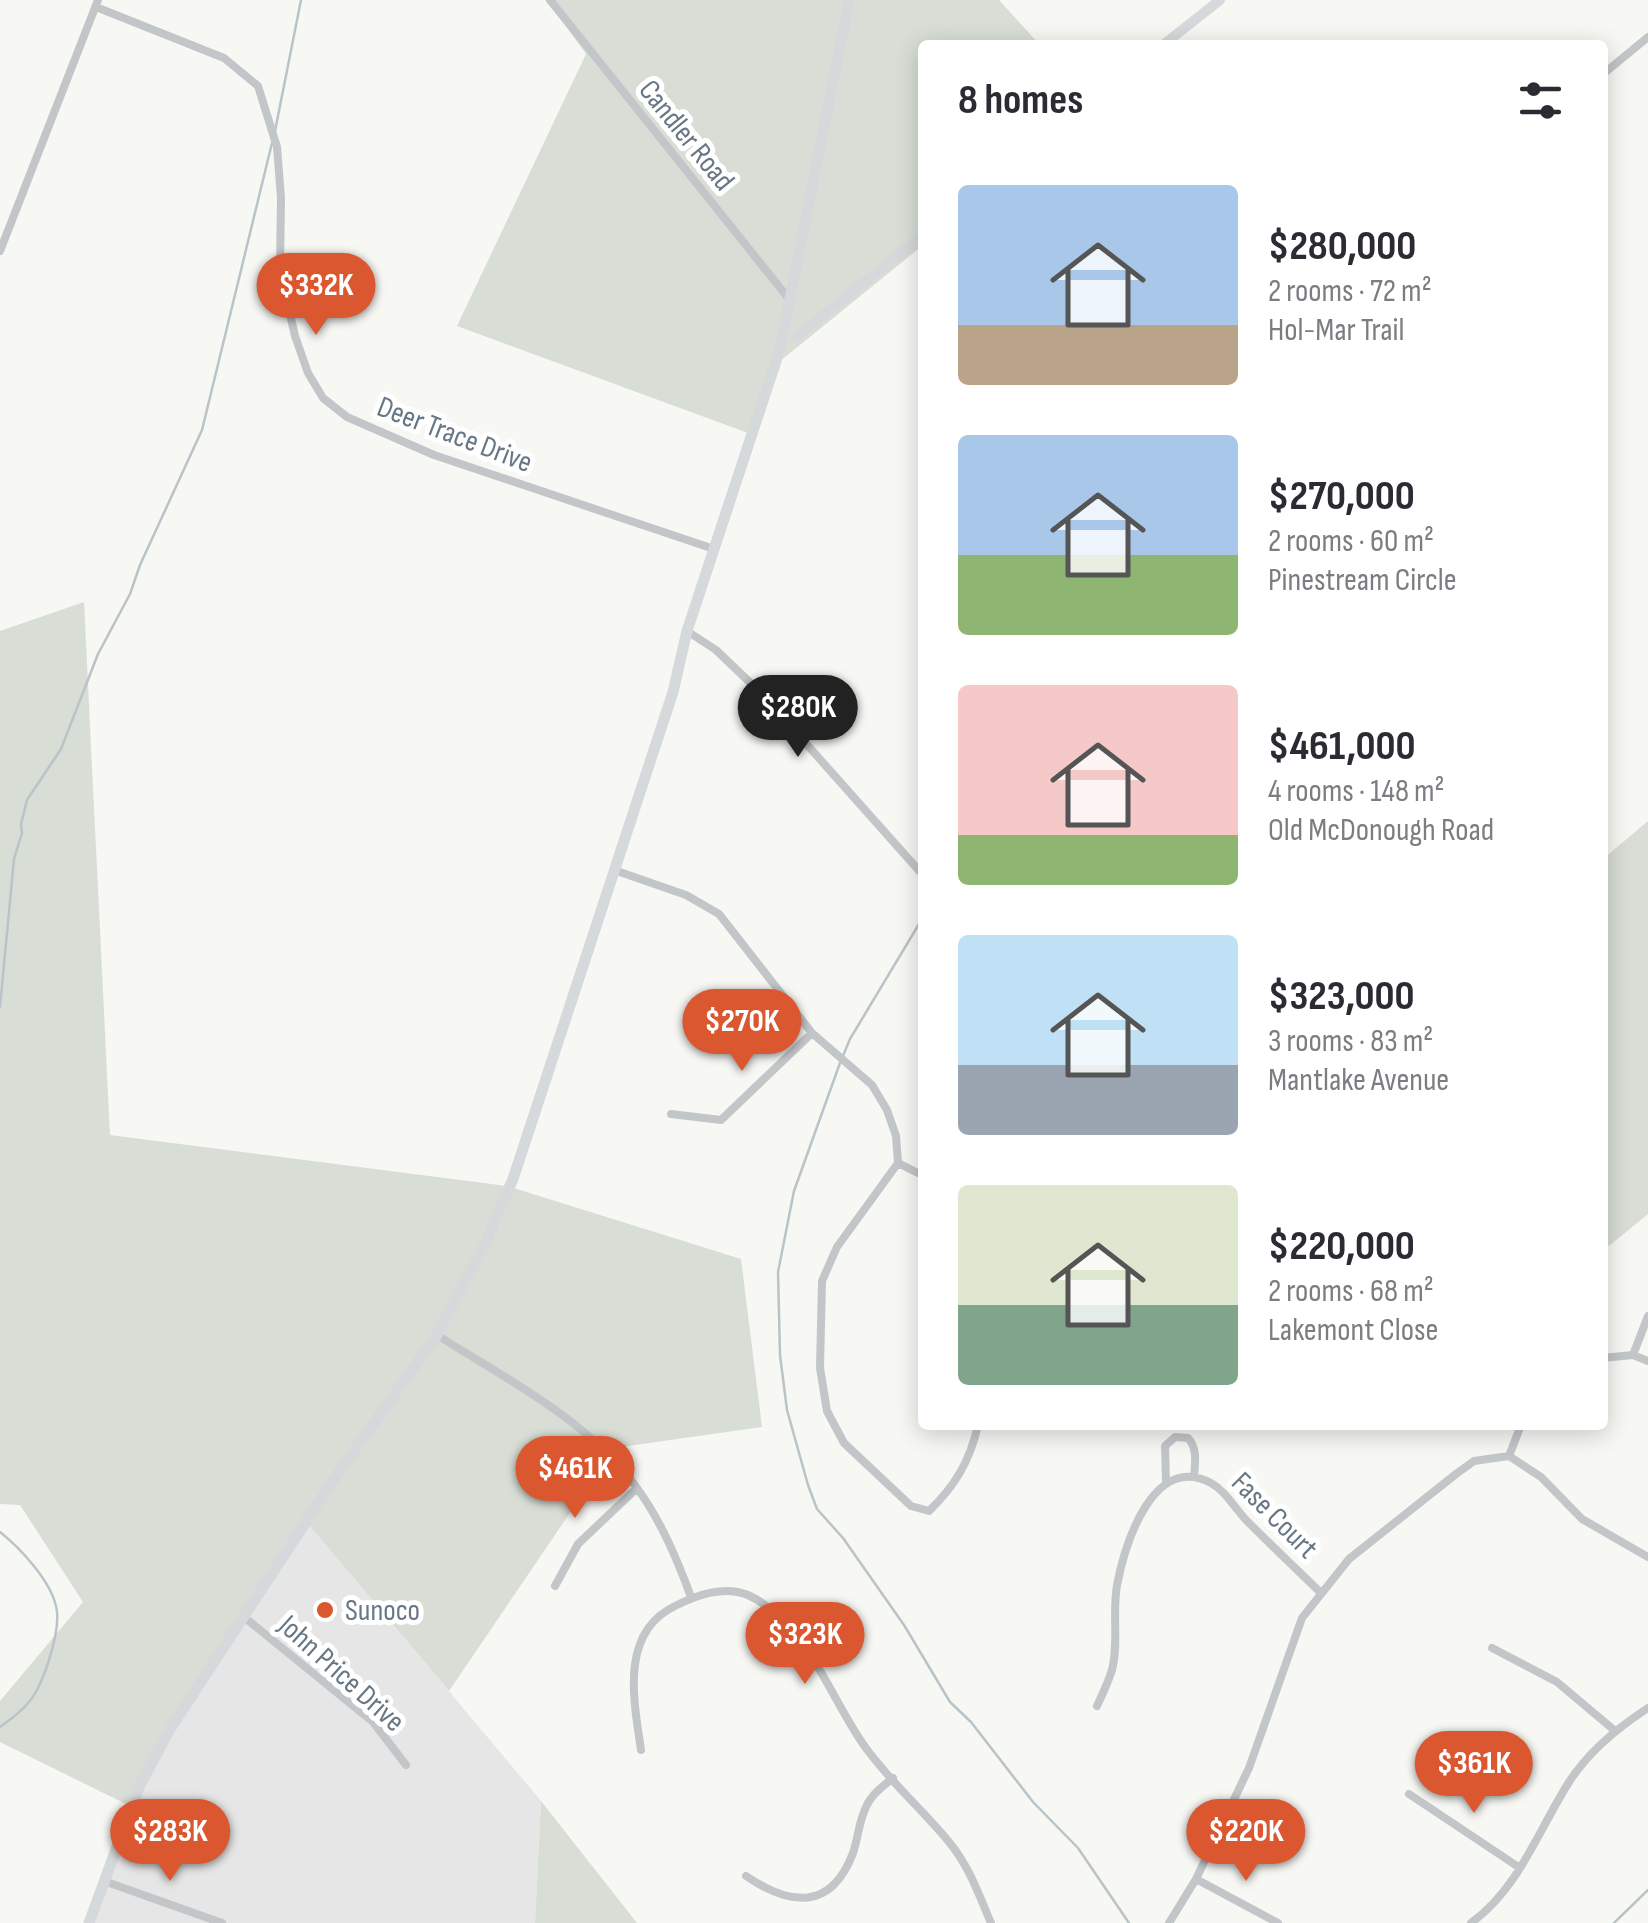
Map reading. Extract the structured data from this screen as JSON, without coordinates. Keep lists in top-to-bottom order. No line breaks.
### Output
{"streets":{"street":["Candler Road","Deer Trace Drive","Fase Court","John Price Drive"]},"places":["Sunoco"],"page":{"heading":"8 homes","list":[{"name":"$280,000","note":"2 rooms · 72 m² · Hol-Mar Trail"},{"name":"$270,000","note":"2 rooms · 60 m² · Pinestream Circle"},{"name":"$461,000","note":"4 rooms · 148 m² · Old McDonough Road"},{"name":"$323,000","note":"3 rooms · 83 m² · Mantlake Avenue"},{"name":"$220,000","note":"2 rooms · 68 m² · Lakemont Close"}],"price":["$332K","$280K","$270K","$461K","$323K","$361K","$283K","$220K"]}}
